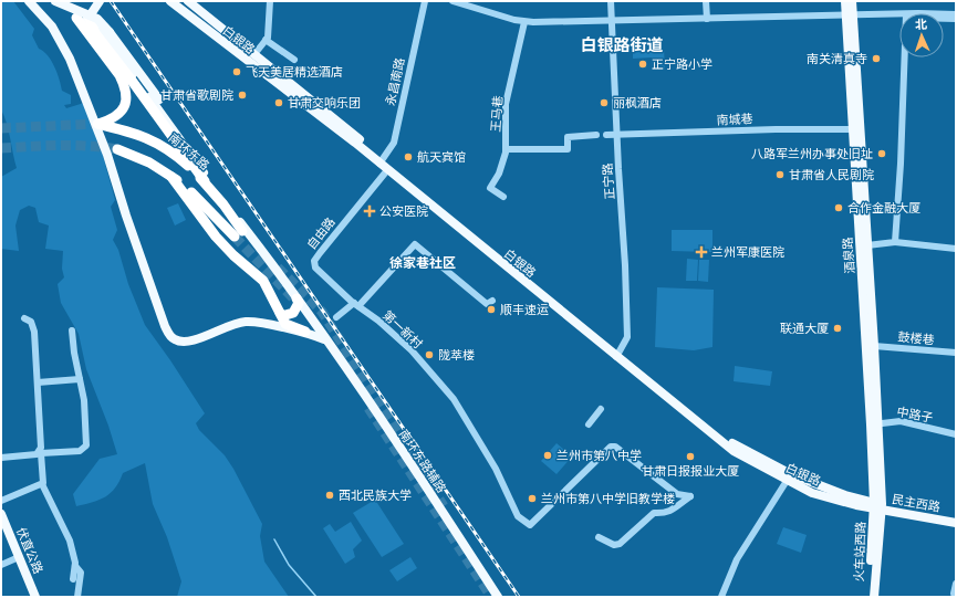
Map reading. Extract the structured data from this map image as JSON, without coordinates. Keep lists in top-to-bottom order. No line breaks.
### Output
{"streets":{"highway":["南环东路"],"main road":["白银路","酒泉路","南环东路辅路","民主西路","伏直公路","火车站西路"],"street":["永昌南路","王马巷","南城巷","正宁路","自由路","第一新村","鼓楼巷","中路子"]},"crossings":[["白银路","永昌南路"],["白银路","正宁路"],["白银路","自由路"],["白银路","酒泉路"],["白银路","民主西路"],["白银路","火车站西路"],["南城巷","正宁路"],["南城巷","酒泉路"],["自由路","第一新村"],["酒泉路","鼓楼巷"],["酒泉路","中路子"],["酒泉路","民主西路"],["酒泉路","火车站西路"],["民主西路","火车站西路"]],"districts":["白银路街道","徐家巷社区"],"places":{"other":["南关清真寺","正宁路小学","飞天美居精选酒店","甘肃省歌剧院","甘肃交响乐团","丽枫酒店","八路军兰州办事处旧址","航天宾馆","甘肃省人民剧院","合作金融大厦","顺丰速运","联通大厦","陇萃楼","兰州市第八中学","甘肃日报报业大厦","西北民族大学","兰州市第八中学旧教学楼"],"health":["公安医院","兰州军康医院"]},"north":"top"}
